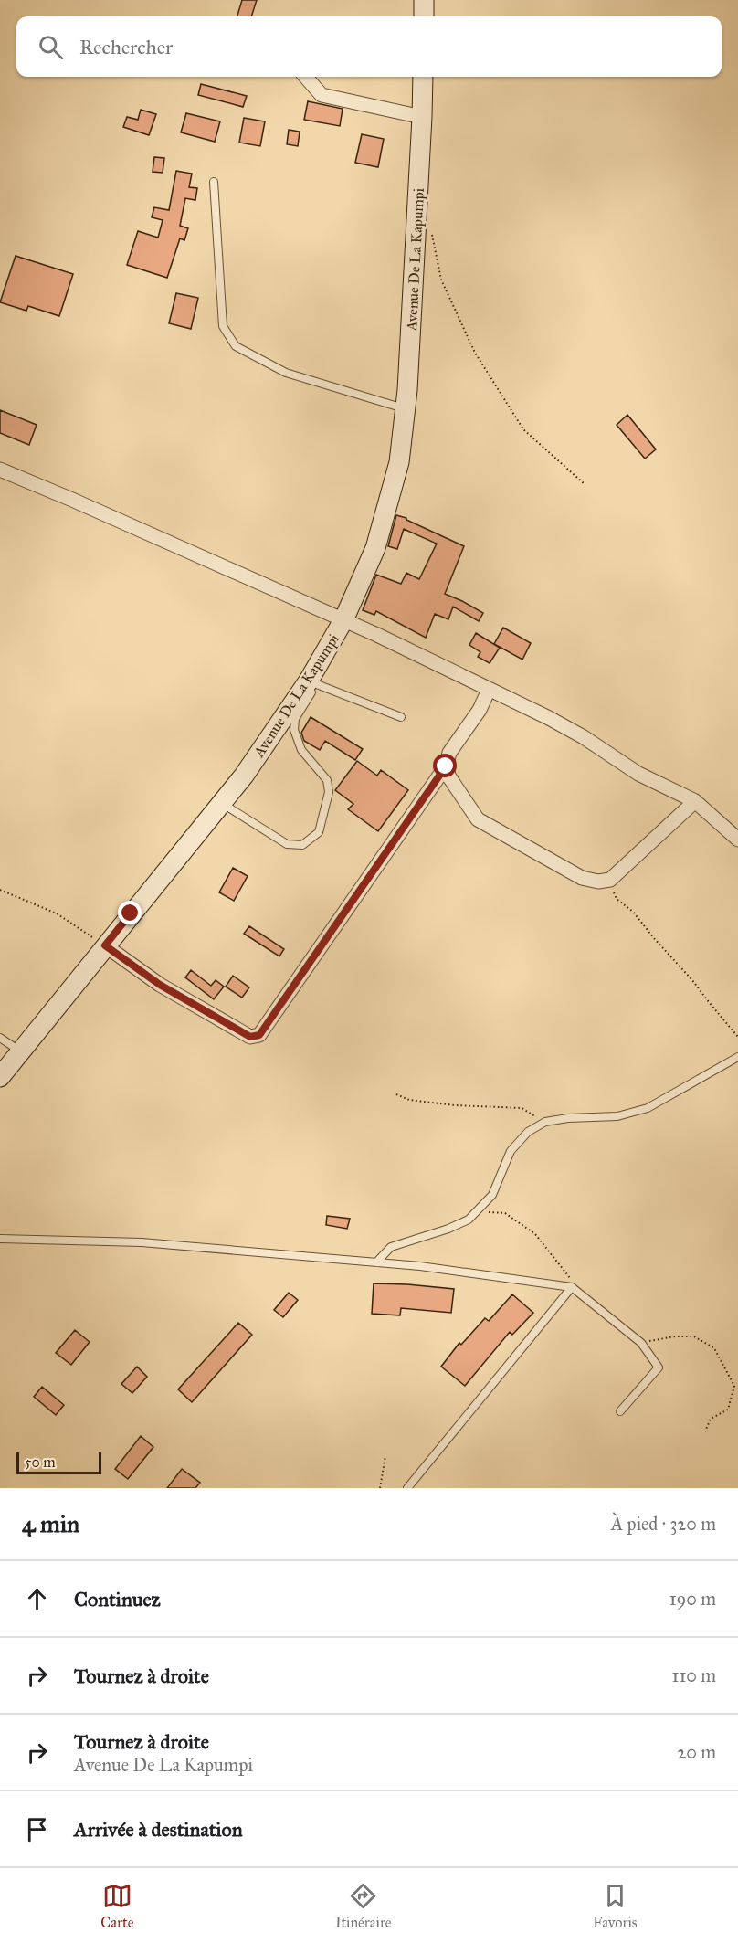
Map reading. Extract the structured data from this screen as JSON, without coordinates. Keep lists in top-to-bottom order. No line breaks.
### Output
{"streets":{"main road":["Avenue De La Kapumpi"]},"scale_bar":"50 m","page":{"search":"Rechercher","scale":"50 m","heading":["4 min","À pied · 320 m"],"list":[["Continuez","190 m"],["Tournez à droite","110 m"],["Tournez à droite","Avenue De La Kapumpi","20 m"],"Arrivée à destination"],"nav":["Carte","Itinéraire","Favoris"]}}
